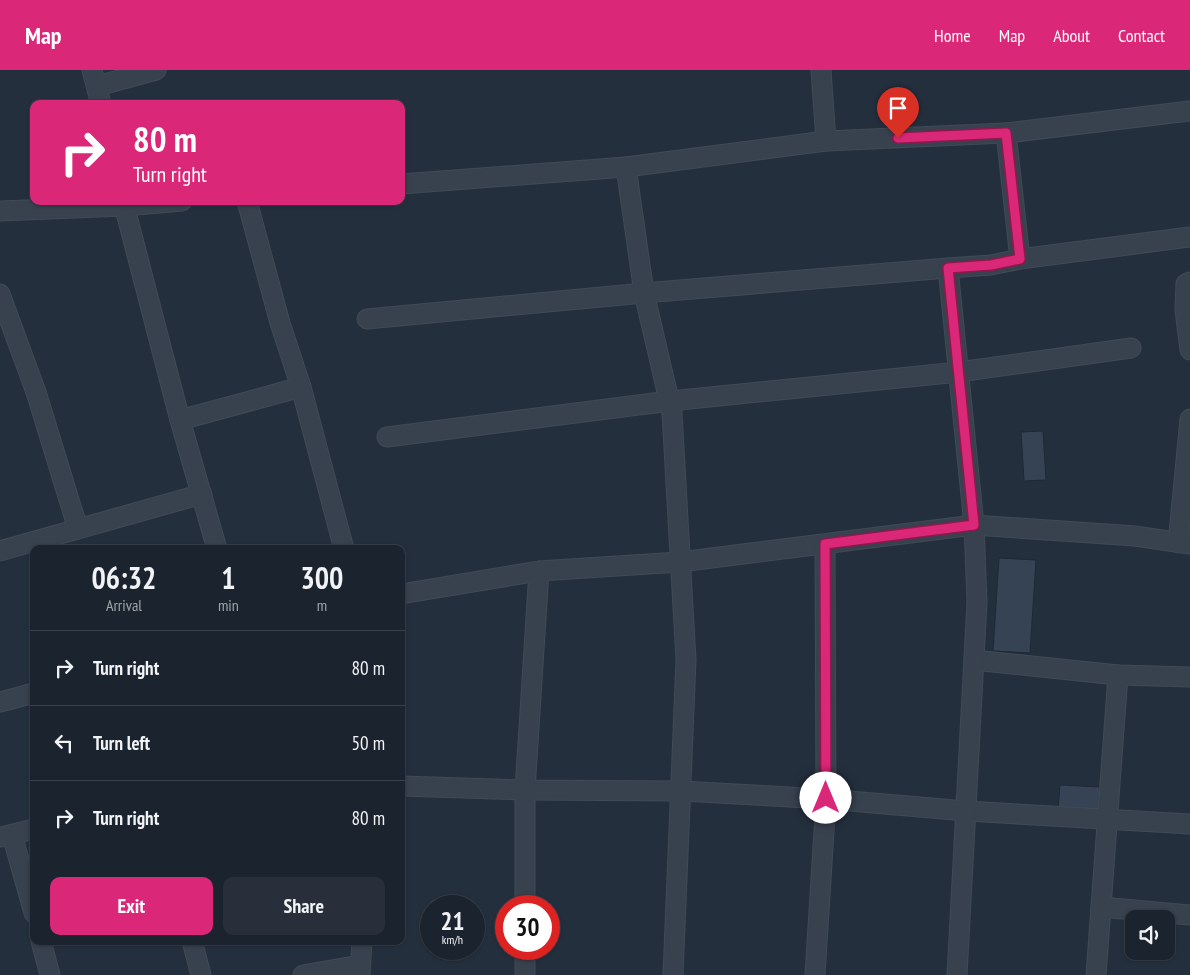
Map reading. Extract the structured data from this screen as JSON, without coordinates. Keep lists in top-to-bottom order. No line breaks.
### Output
{"page":{"header":"Map","nav":["Home","Map","About","Contact"],"turn":["80 m","Turn right"],"eta":["06:32","Arrival","1","min","300","m"],"list":[{"name":"Turn right","value":"80 m"},{"name":"Turn left","value":"50 m"},{"name":"Turn right","value":"80 m"}],"buttons":["Exit","Share"],"speed":"21 km/h","limit":"30"}}
